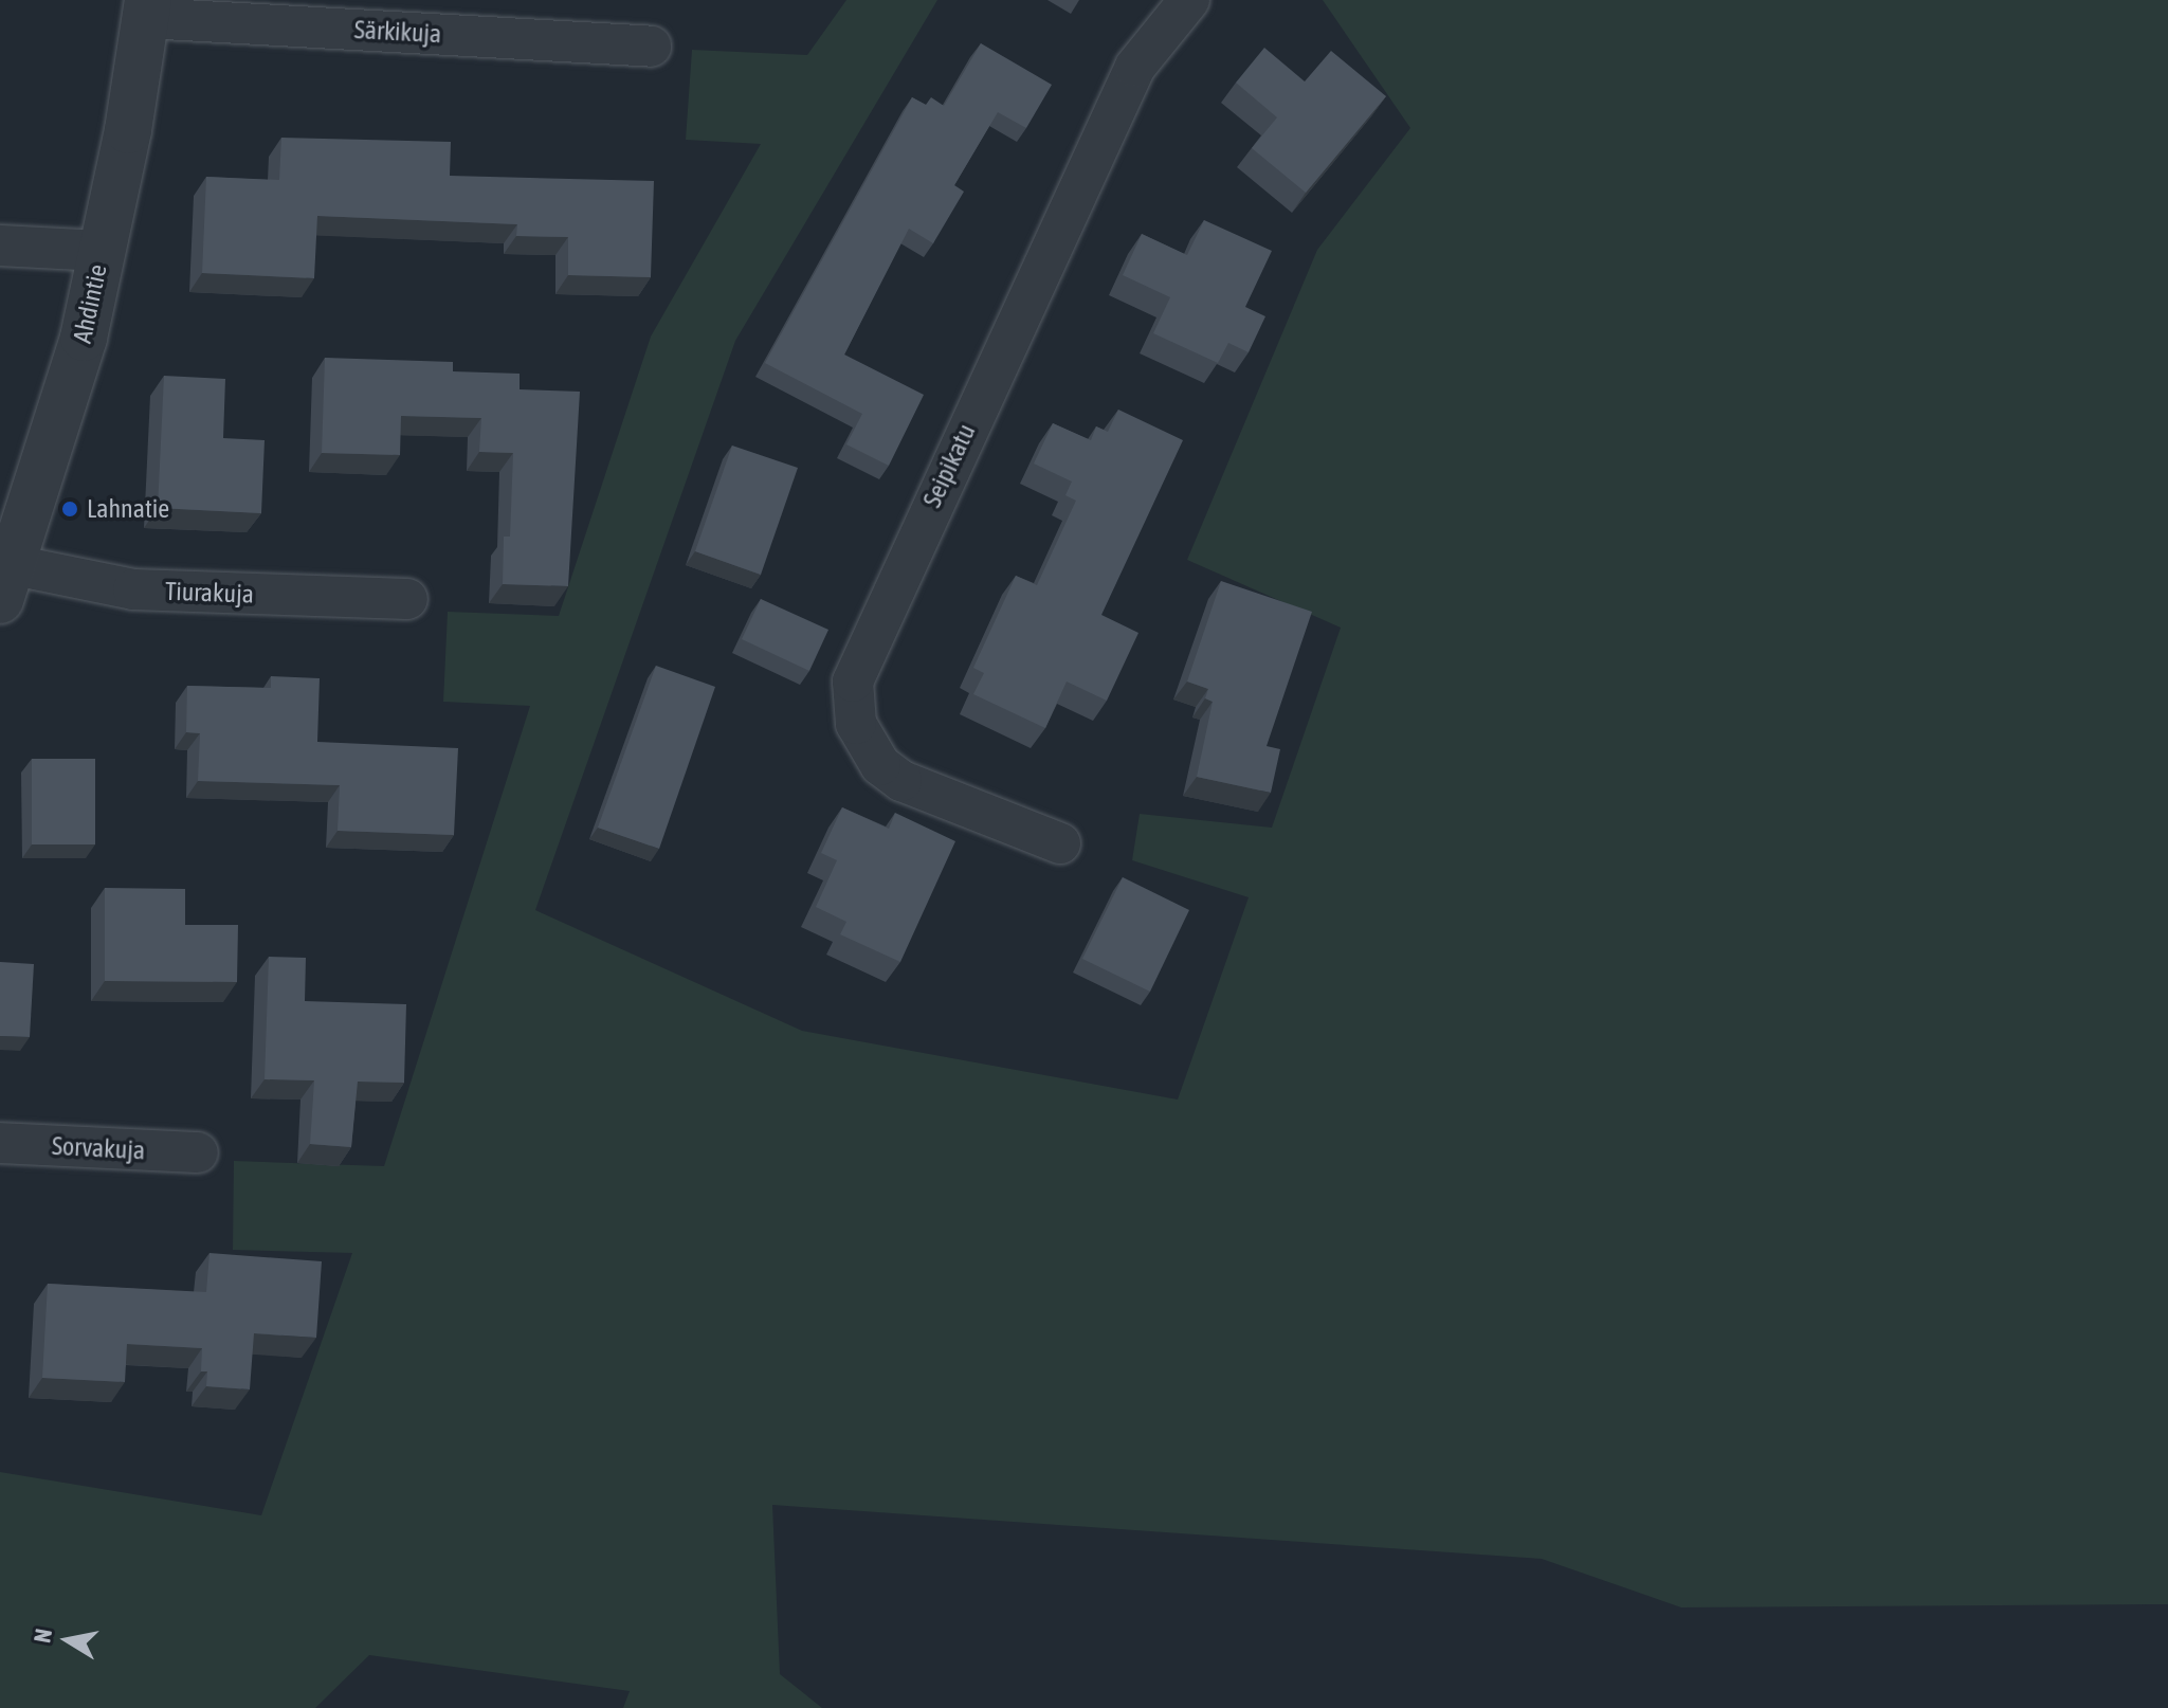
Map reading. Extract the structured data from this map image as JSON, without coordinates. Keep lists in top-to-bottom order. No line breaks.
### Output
{"streets":{"street":["Särkikuja","Ahdintie","Seipikatu","Tiurakuja","Sorvakuja"]},"crossings":[["Särkikuja","Ahdintie"],["Ahdintie","Tiurakuja"]],"places":["Lahnatie"],"north":"left"}
